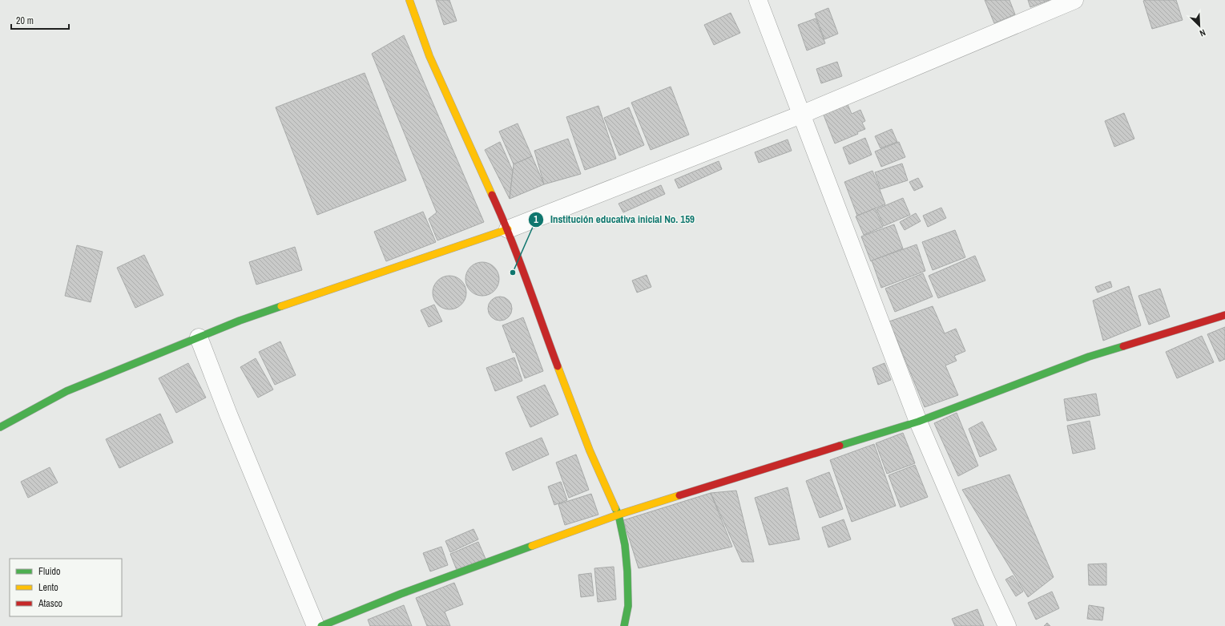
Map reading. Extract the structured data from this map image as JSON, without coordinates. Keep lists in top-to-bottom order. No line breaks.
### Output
{"places":["Institución educativa inicial No. 159"],"legend":["Fluido","Lento","Atasco"],"scale_bar":"20 m","north":"bottom right"}
